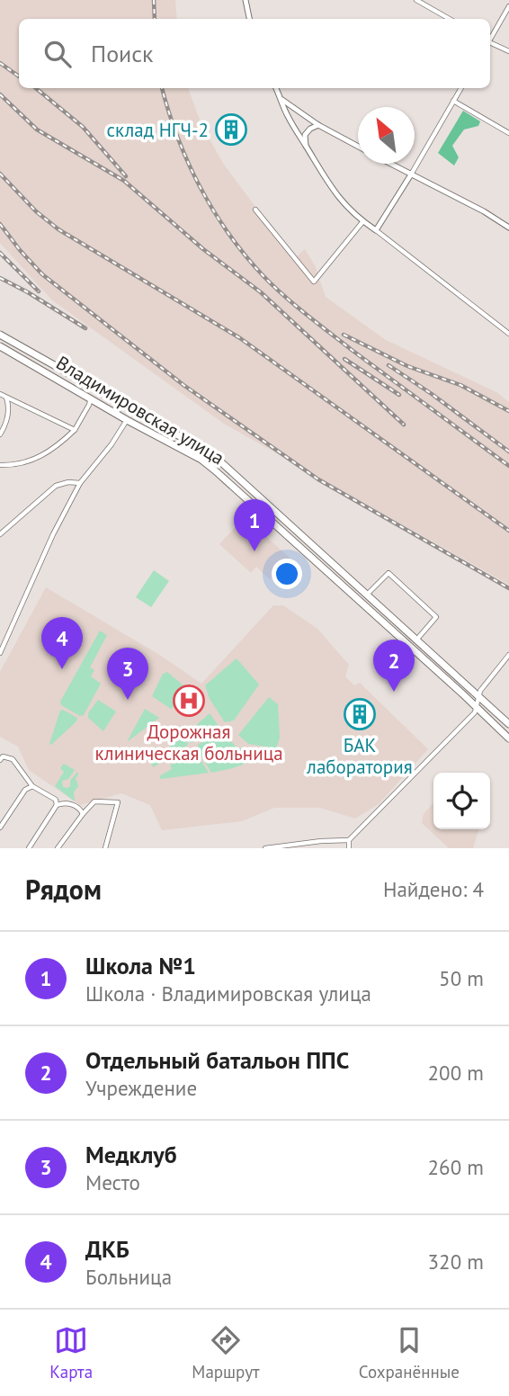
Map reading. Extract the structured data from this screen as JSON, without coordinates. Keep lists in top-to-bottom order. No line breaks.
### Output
{"streets":{"main road":["Владимировская улица"]},"places":{"building":["склад НГЧ-2","БАК лаборатория"],"hospital":["Дорожная клиническая больница"]},"north":"top left","page":{"search":"Поиск","pins":["1","4","2","3"],"heading":["Рядом","Найдено: 4"],"list":[{"mark":"1","name":"Школа №1","note":"Школа · Владимировская улица","value":"50 m"},{"mark":"2","name":"Отдельный батальон ППС","note":"Учреждение","value":"200 m"},{"mark":"3","name":"Медклуб","note":"Место","value":"260 m"},{"mark":"4","name":"ДКБ","note":"Больница","value":"320 m"}],"nav":["Карта","Маршрут","Сохранённые"]}}
